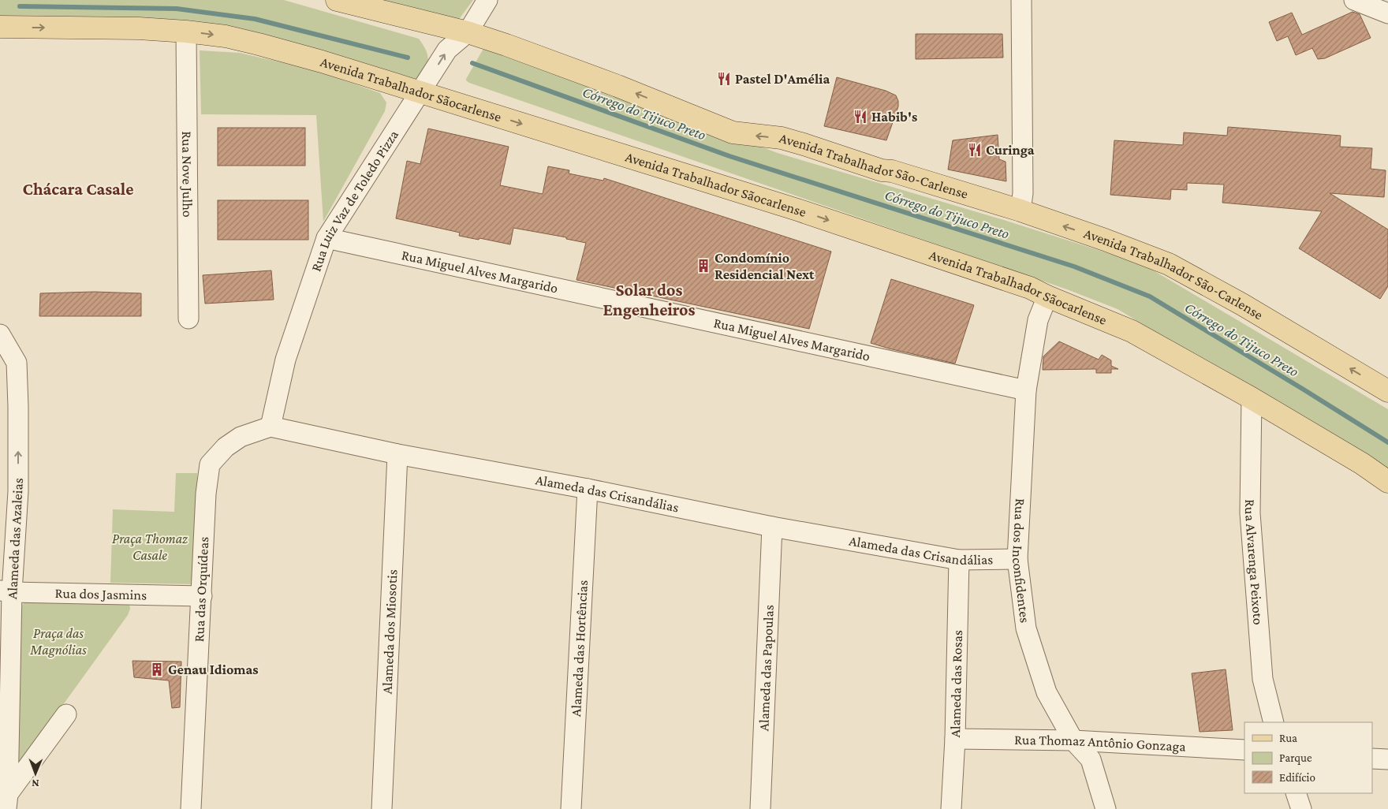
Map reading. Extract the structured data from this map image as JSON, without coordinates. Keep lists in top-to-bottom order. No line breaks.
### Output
{"streets":{"main road":["Avenida Trabalhador Sãocarlense","Avenida Trabalhador São-Carlense"],"street":["Rua Nove Julho","Rua Luiz Vaz de Toledo Pizza","Rua Miguel Alves Margarido","Alameda das Crisandálias","Alameda das Azaleias","Rua dos Inconfidentes","Rua Alvarenga Peixoto","Rua das Orquídeas","Rua dos Jasmins","Alameda dos Miosotis","Alameda das Hortências","Alameda das Papoulas","Alameda das Rosas","Rua Thomaz Antônio Gonzaga"]},"crossings":[["Avenida Trabalhador Sãocarlense","Rua Nove Julho"],["Avenida Trabalhador Sãocarlense","Rua Luiz Vaz de Toledo Pizza"],["Avenida Trabalhador Sãocarlense","Rua dos Inconfidentes"],["Avenida Trabalhador Sãocarlense","Rua Alvarenga Peixoto"],["Avenida Trabalhador São-Carlense","Rua Luiz Vaz de Toledo Pizza"],["Rua Luiz Vaz de Toledo Pizza","Rua Miguel Alves Margarido"],["Rua Luiz Vaz de Toledo Pizza","Alameda das Crisandálias"],["Rua Luiz Vaz de Toledo Pizza","Rua das Orquídeas"],["Rua Miguel Alves Margarido","Rua dos Inconfidentes"],["Alameda das Crisandálias","Rua dos Inconfidentes"],["Alameda das Crisandálias","Rua das Orquídeas"],["Alameda das Crisandálias","Alameda dos Miosotis"],["Alameda das Crisandálias","Alameda das Hortências"],["Alameda das Crisandálias","Alameda das Papoulas"],["Alameda das Crisandálias","Alameda das Rosas"],["Alameda das Azaleias","Rua dos Jasmins"],["Rua dos Inconfidentes","Rua Thomaz Antônio Gonzaga"],["Rua das Orquídeas","Rua dos Jasmins"],["Alameda das Rosas","Rua Thomaz Antônio Gonzaga"]],"one_way":["Avenida Trabalhador Sãocarlense","Avenida Trabalhador São-Carlense","Alameda das Azaleias"],"districts":["Chácara Casale","Solar dos Engenheiros"],"water":["Córrego do Tijuco Preto"],"parks":["Praça Thomaz Casale","Praça das Magnólias"],"places":{"restaurant":["Pastel D'Amélia","Habib's","Curinga"],"building":["Condomínio Residencial Next","Genau Idiomas"]},"legend":["Rua","Parque","Edifício"],"north":"bottom"}
